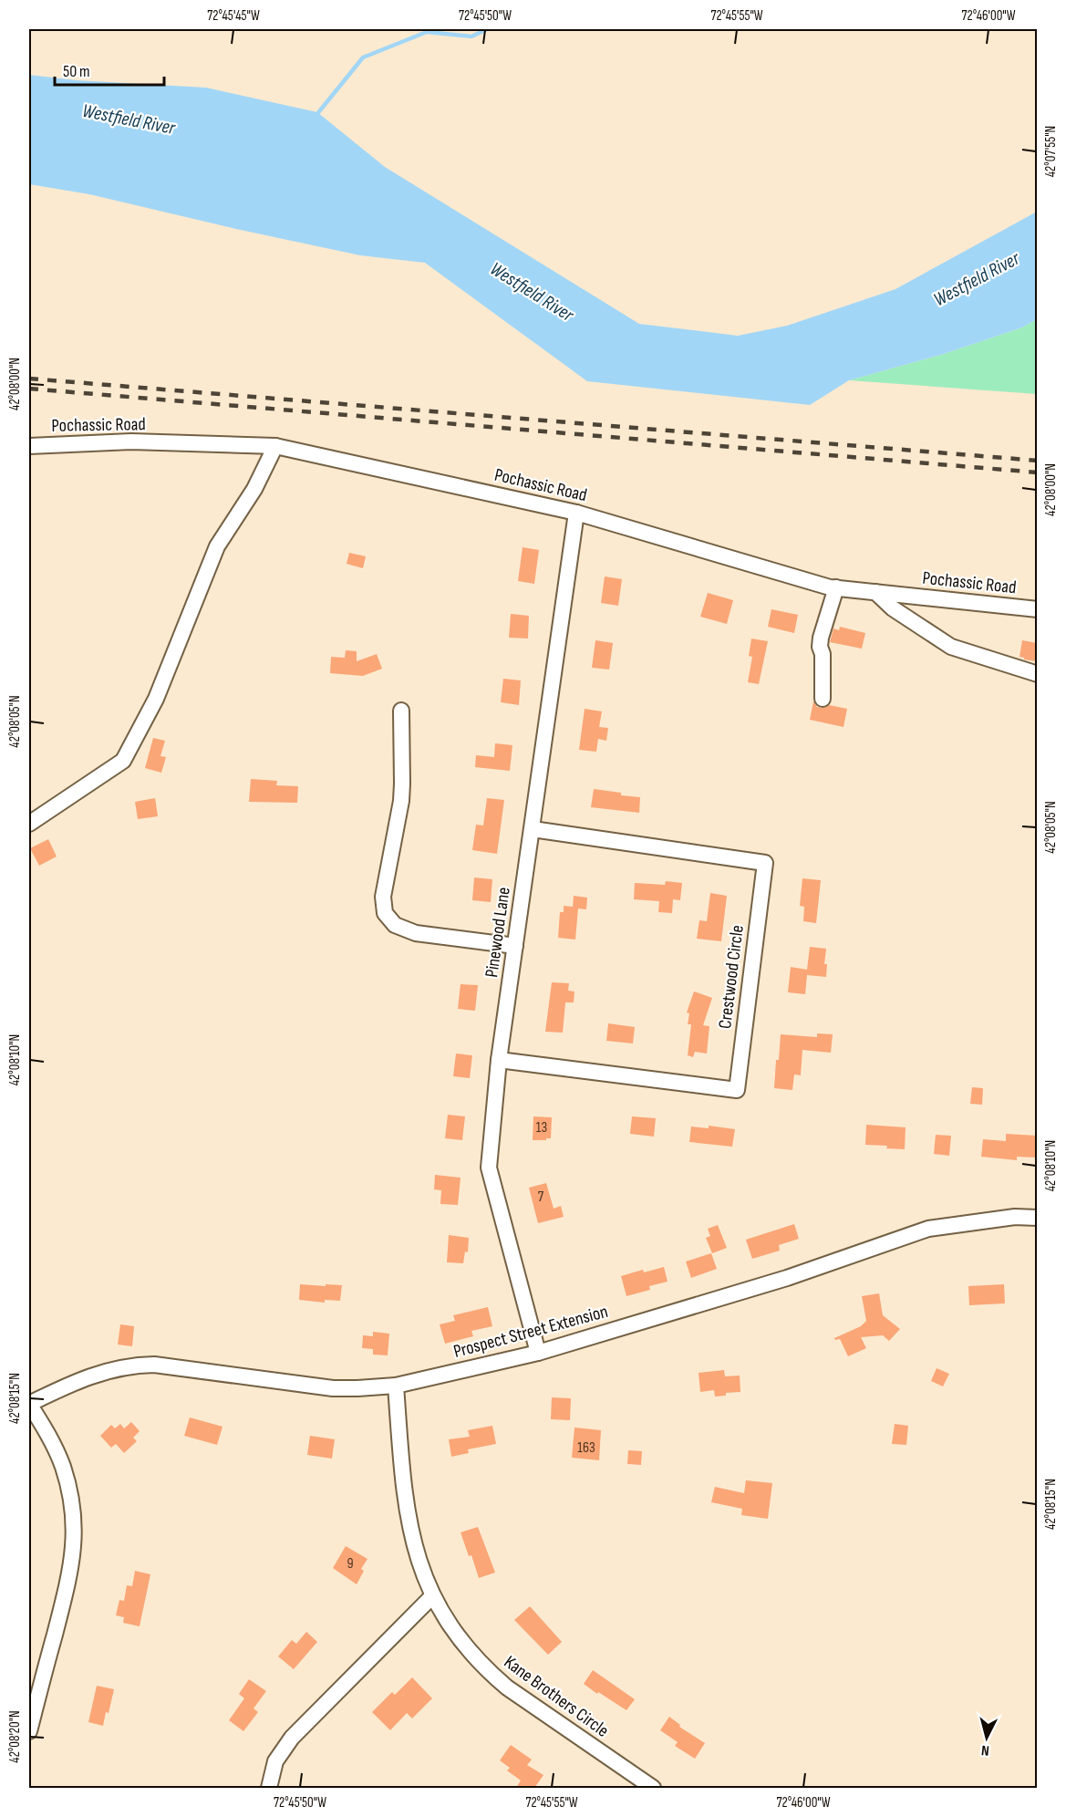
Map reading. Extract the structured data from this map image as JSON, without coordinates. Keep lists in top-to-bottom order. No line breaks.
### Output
{"streets":{"street":["Pochassic Road","Pinewood Lane","Crestwood Circle","Prospect Street Extension","Kane Brothers Circle"]},"crossings":[["Pochassic Road","Pinewood Lane"],["Pinewood Lane","Crestwood Circle"],["Pinewood Lane","Prospect Street Extension"],["Prospect Street Extension","Kane Brothers Circle"]],"water":["Westfield River"],"house_numbers":["13","7","163","9"],"scale_bar":"50 m","north":"bottom","coordinates":["72°45'45\"W","72°45'50\"W","72°45'55\"W","72°46'00\"W","42°07'55\"N","42°08'00\"N","42°08'05\"N","42°08'10\"N","42°08'15\"N","42°08'20\"N"]}
